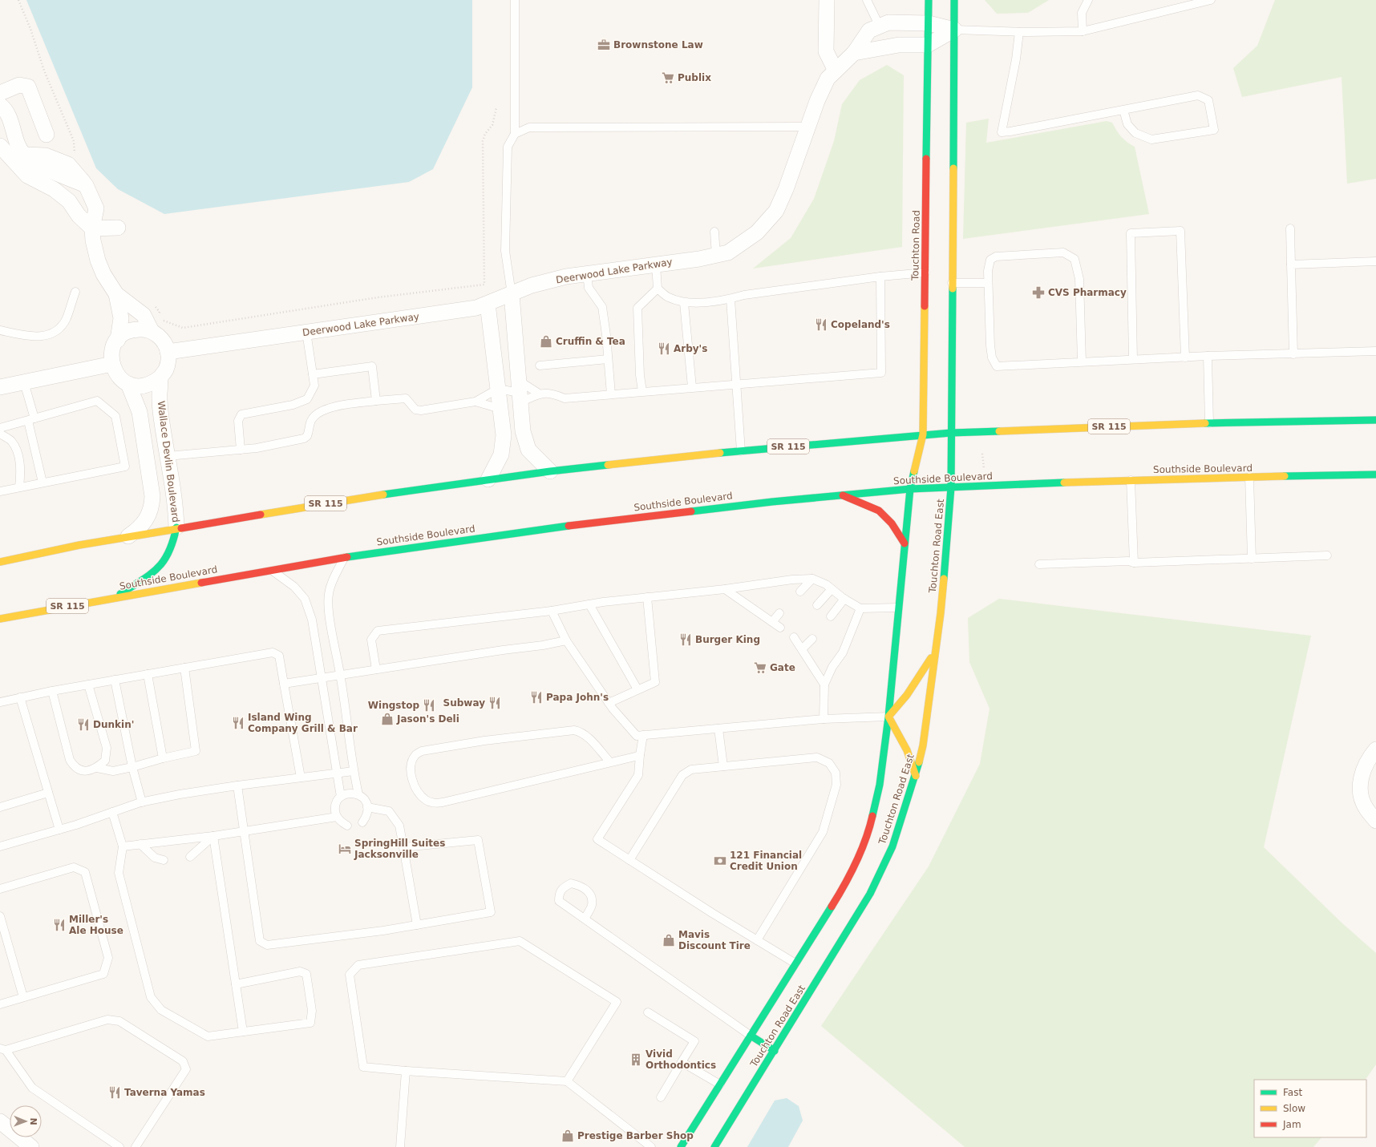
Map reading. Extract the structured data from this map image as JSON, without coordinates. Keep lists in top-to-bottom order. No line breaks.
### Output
{"streets":{"main road":["Touchton Road","SR 115","Southside Boulevard","Touchton Road East"],"street":["Deerwood Lake Parkway","Wallace Devlin Boulevard"]},"crossings":[["Touchton Road","Deerwood Lake Parkway"],["Touchton Road","SR 115"],["Touchton Road","Southside Boulevard"],["Touchton Road","Touchton Road East"],["Deerwood Lake Parkway","Wallace Devlin Boulevard"],["SR 115","Wallace Devlin Boulevard"],["Southside Boulevard","Touchton Road East"]],"places":{"office":["Brownstone Law"],"supermarket":["Publix","Gate"],"pharmacy":["CVS Pharmacy"],"restaurant":["Copeland's","Arby's","Burger King","Papa John's","Subway","Wingstop","Island Wing Company Grill & Bar","Dunkin'","Miller's Ale House","Taverna Yamas"],"shop":["Cruffin & Tea","Jason's Deli","Mavis Discount Tire","Prestige Barber Shop"],"hotel":["SpringHill Suites Jacksonville"],"bank":["121 Financial Credit Union"],"building":["Vivid Orthodontics"]},"legend":["Fast","Slow","Jam"],"north":"right"}
